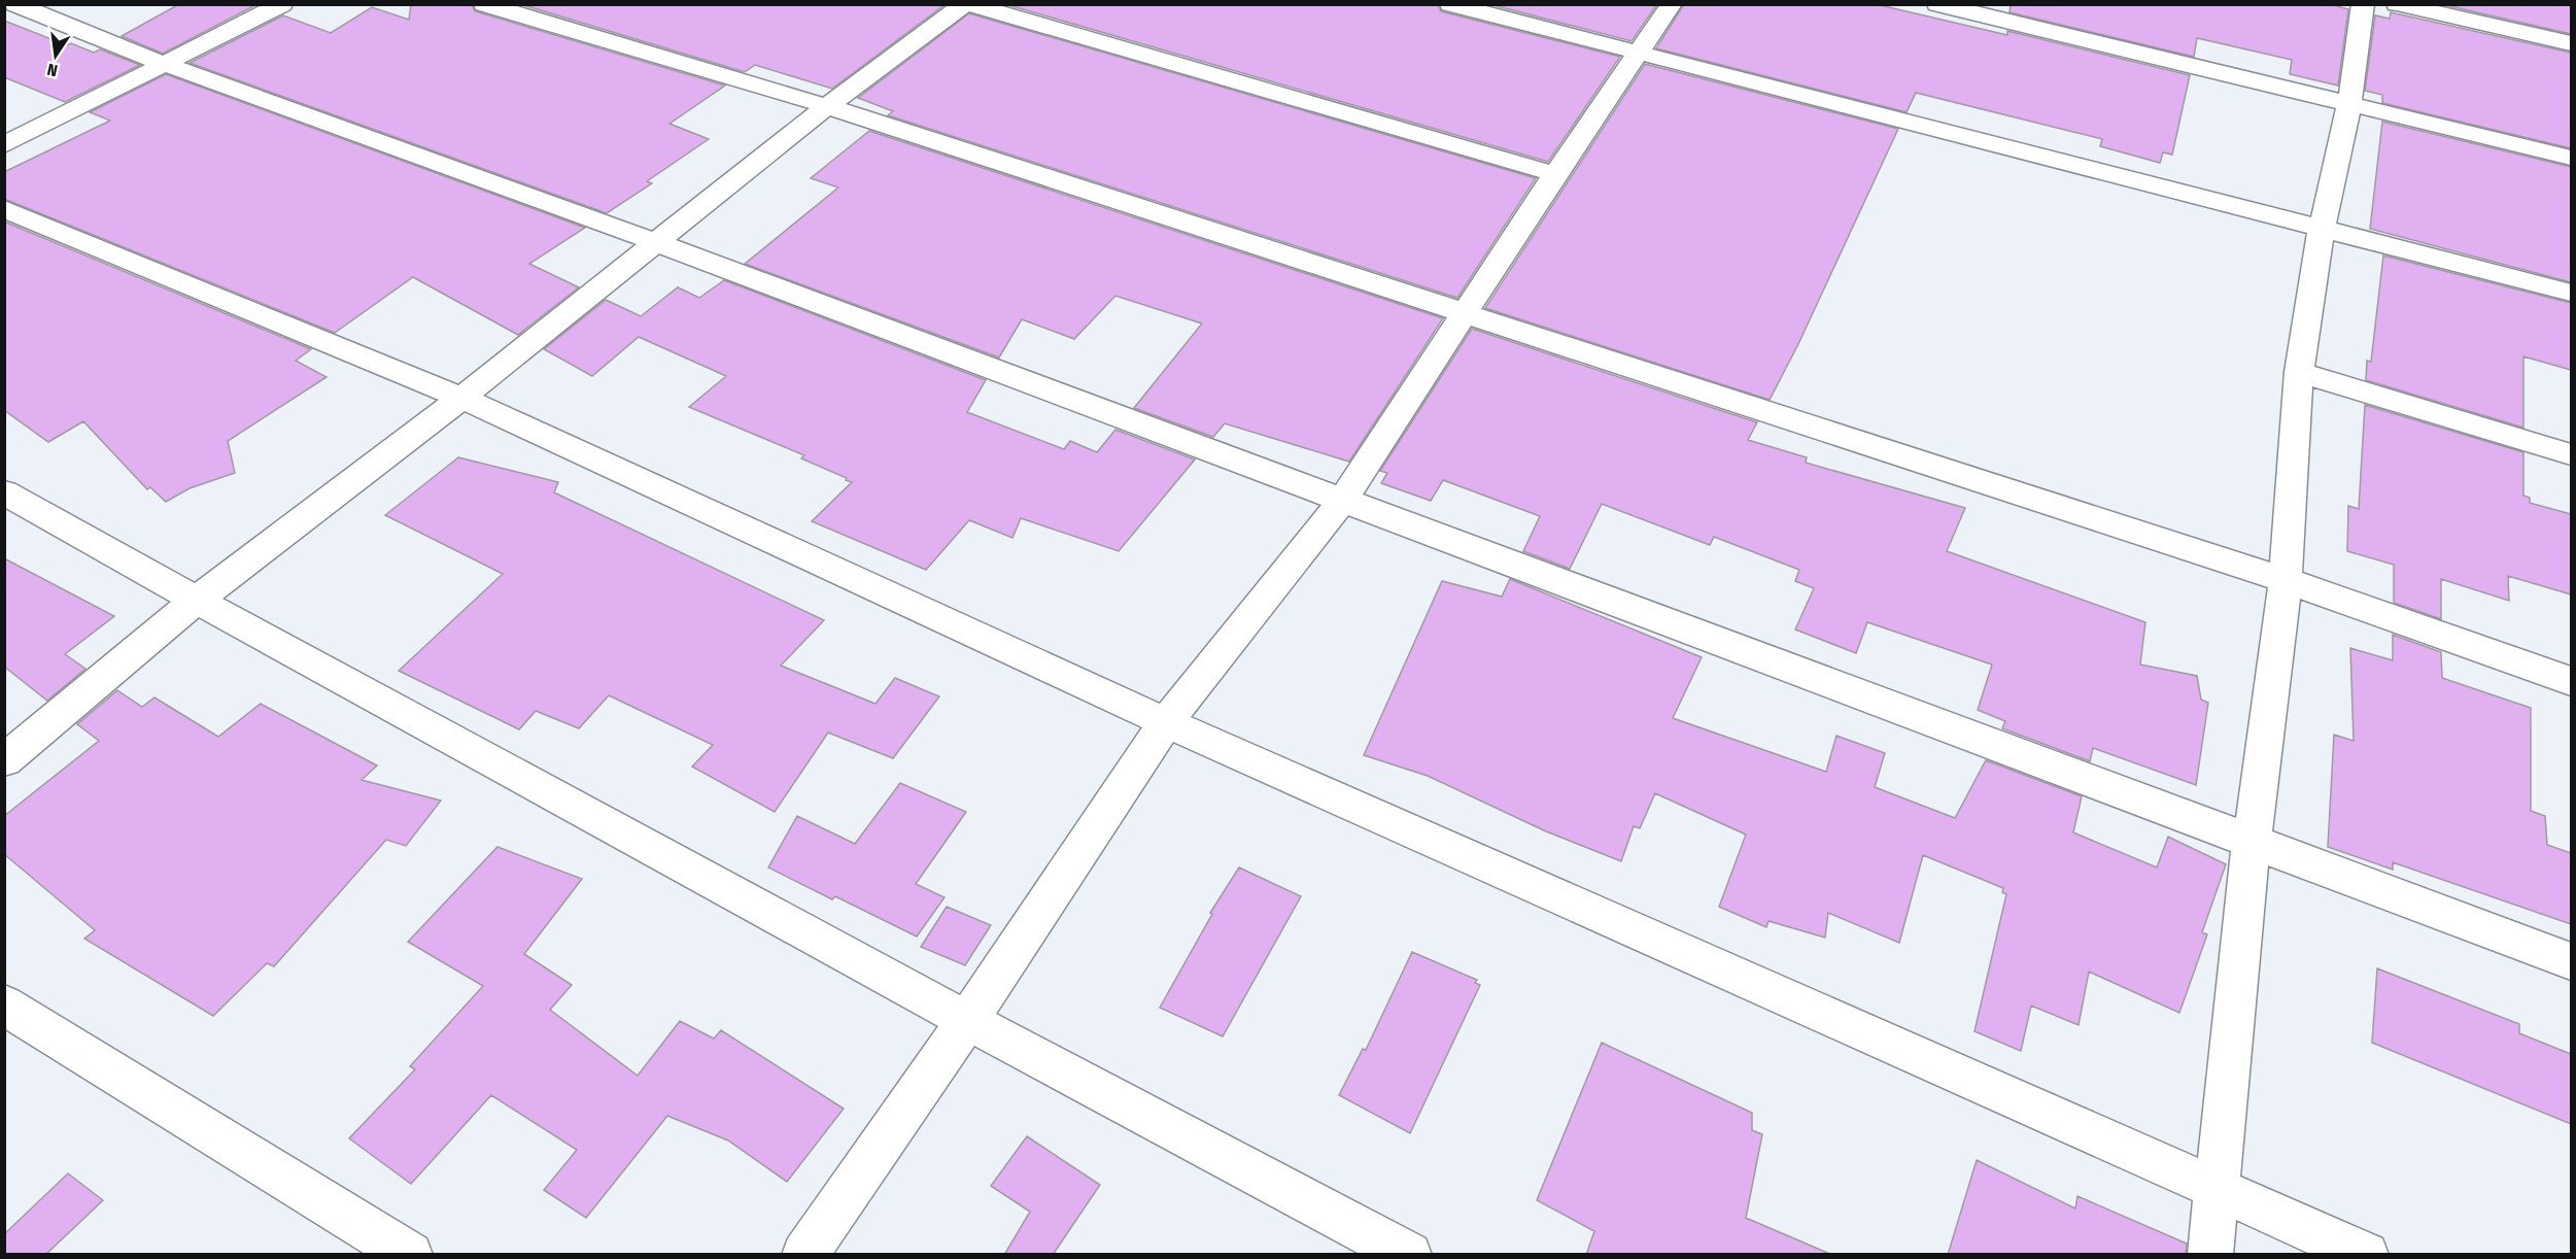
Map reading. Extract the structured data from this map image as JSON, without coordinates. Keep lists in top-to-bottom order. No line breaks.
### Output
{"north":"bottom"}
